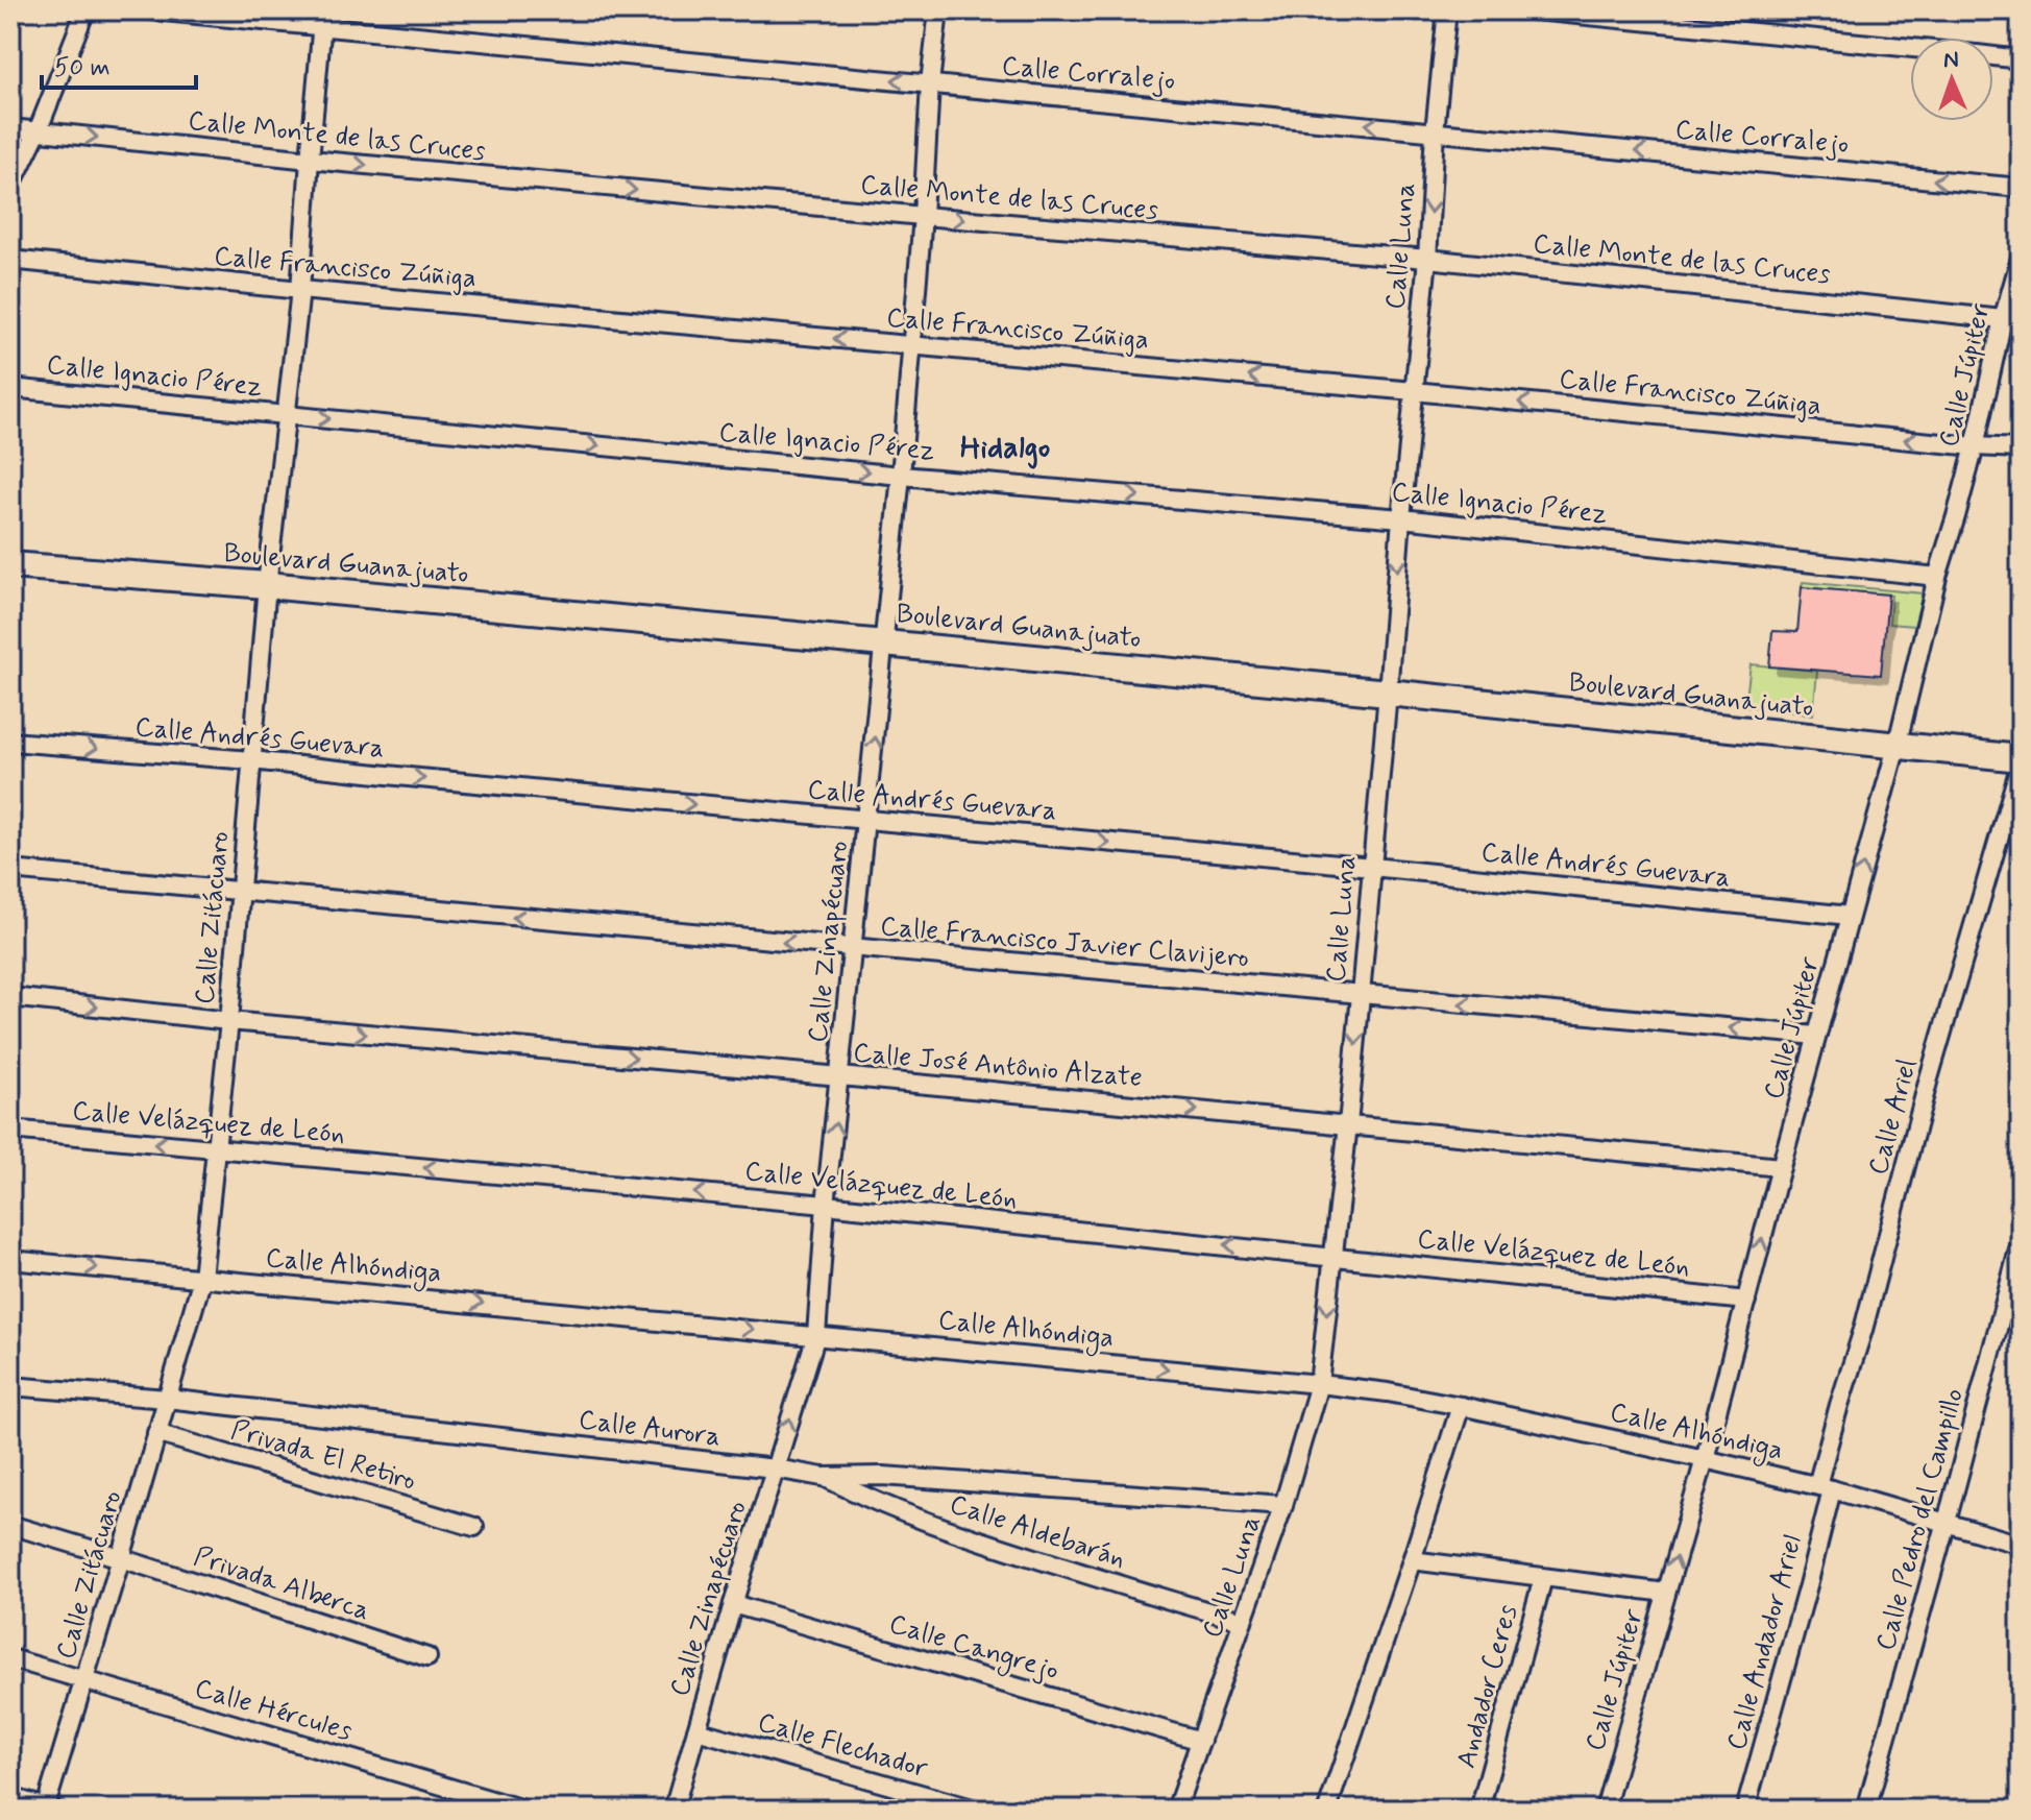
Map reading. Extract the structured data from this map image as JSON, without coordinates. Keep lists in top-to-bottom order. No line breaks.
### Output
{"streets":{"street":["Calle Corralejo","Calle Monte de las Cruces","Calle Luna","Calle Francisco Zúñiga","Calle Júpiter","Calle Ignacio Pérez","Boulevard Guanajuato","Calle Andrés Guevara","Calle Zitácuaro","Calle Zinapécuaro","Calle Francisco Javier Clavijero","Calle José Antônio Alzate","Calle Ariel","Calle Velázquez de León","Calle Alhóndiga","Calle Aurora","Privada El Retiro","Calle Pedro del Campillo","Calle Aldebarán","Privada Alberca","Calle Andador Ariel","Calle Cangrejo","Andador Ceres","Calle Hércules","Calle Flechador"]},"crossings":[["Calle Corralejo","Calle Luna"],["Calle Corralejo","Calle Zitácuaro"],["Calle Corralejo","Calle Zinapécuaro"],["Calle Monte de las Cruces","Calle Luna"],["Calle Monte de las Cruces","Calle Júpiter"],["Calle Monte de las Cruces","Calle Zitácuaro"],["Calle Monte de las Cruces","Calle Zinapécuaro"],["Calle Luna","Calle Francisco Zúñiga"],["Calle Luna","Calle Ignacio Pérez"],["Calle Luna","Boulevard Guanajuato"],["Calle Luna","Calle Andrés Guevara"],["Calle Luna","Calle Francisco Javier Clavijero"],["Calle Luna","Calle José Antônio Alzate"],["Calle Luna","Calle Velázquez de León"],["Calle Luna","Calle Alhóndiga"],["Calle Luna","Calle Aurora"],["Calle Luna","Calle Aldebarán"],["Calle Luna","Calle Cangrejo"],["Calle Francisco Zúñiga","Calle Júpiter"],["Calle Francisco Zúñiga","Calle Zitácuaro"],["Calle Francisco Zúñiga","Calle Zinapécuaro"],["Calle Júpiter","Calle Ignacio Pérez"],["Calle Júpiter","Boulevard Guanajuato"],["Calle Júpiter","Calle Andrés Guevara"],["Calle Júpiter","Calle Francisco Javier Clavijero"],["Calle Júpiter","Calle José Antônio Alzate"],["Calle Júpiter","Calle Velázquez de León"],["Calle Júpiter","Calle Alhóndiga"],["Calle Ignacio Pérez","Calle Zitácuaro"],["Calle Ignacio Pérez","Calle Zinapécuaro"],["Boulevard Guanajuato","Calle Zitácuaro"],["Boulevard Guanajuato","Calle Zinapécuaro"],["Boulevard Guanajuato","Calle Ariel"],["Calle Andrés Guevara","Calle Zitácuaro"],["Calle Andrés Guevara","Calle Zinapécuaro"],["Calle Zitácuaro","Calle Francisco Javier Clavijero"],["Calle Zitácuaro","Calle José Antônio Alzate"],["Calle Zitácuaro","Calle Velázquez de León"],["Calle Zitácuaro","Calle Alhóndiga"],["Calle Zitácuaro","Calle Aurora"],["Calle Zitácuaro","Privada El Retiro"],["Calle Zitácuaro","Privada Alberca"],["Calle Zitácuaro","Calle Hércules"],["Calle Zinapécuaro","Calle Francisco Javier Clavijero"],["Calle Zinapécuaro","Calle José Antônio Alzate"],["Calle Zinapécuaro","Calle Velázquez de León"],["Calle Zinapécuaro","Calle Alhóndiga"],["Calle Zinapécuaro","Calle Aurora"],["Calle Zinapécuaro","Calle Cangrejo"],["Calle Zinapécuaro","Calle Flechador"],["Calle Ariel","Calle Alhóndiga"],["Calle Ariel","Calle Andador Ariel"],["Calle Alhóndiga","Calle Pedro del Campillo"],["Calle Alhóndiga","Calle Andador Ariel"],["Calle Aurora","Calle Aldebarán"]],"one_way":["Calle Corralejo","Calle Monte de las Cruces","Calle Francisco Zúñiga","Calle Ignacio Pérez","Calle Andrés Guevara","Calle Francisco Javier Clavijero","Calle José Antônio Alzate","Calle Velázquez de León","Calle Alhóndiga"],"districts":["Hidalgo"],"scale_bar":"50 m","north":"top"}
